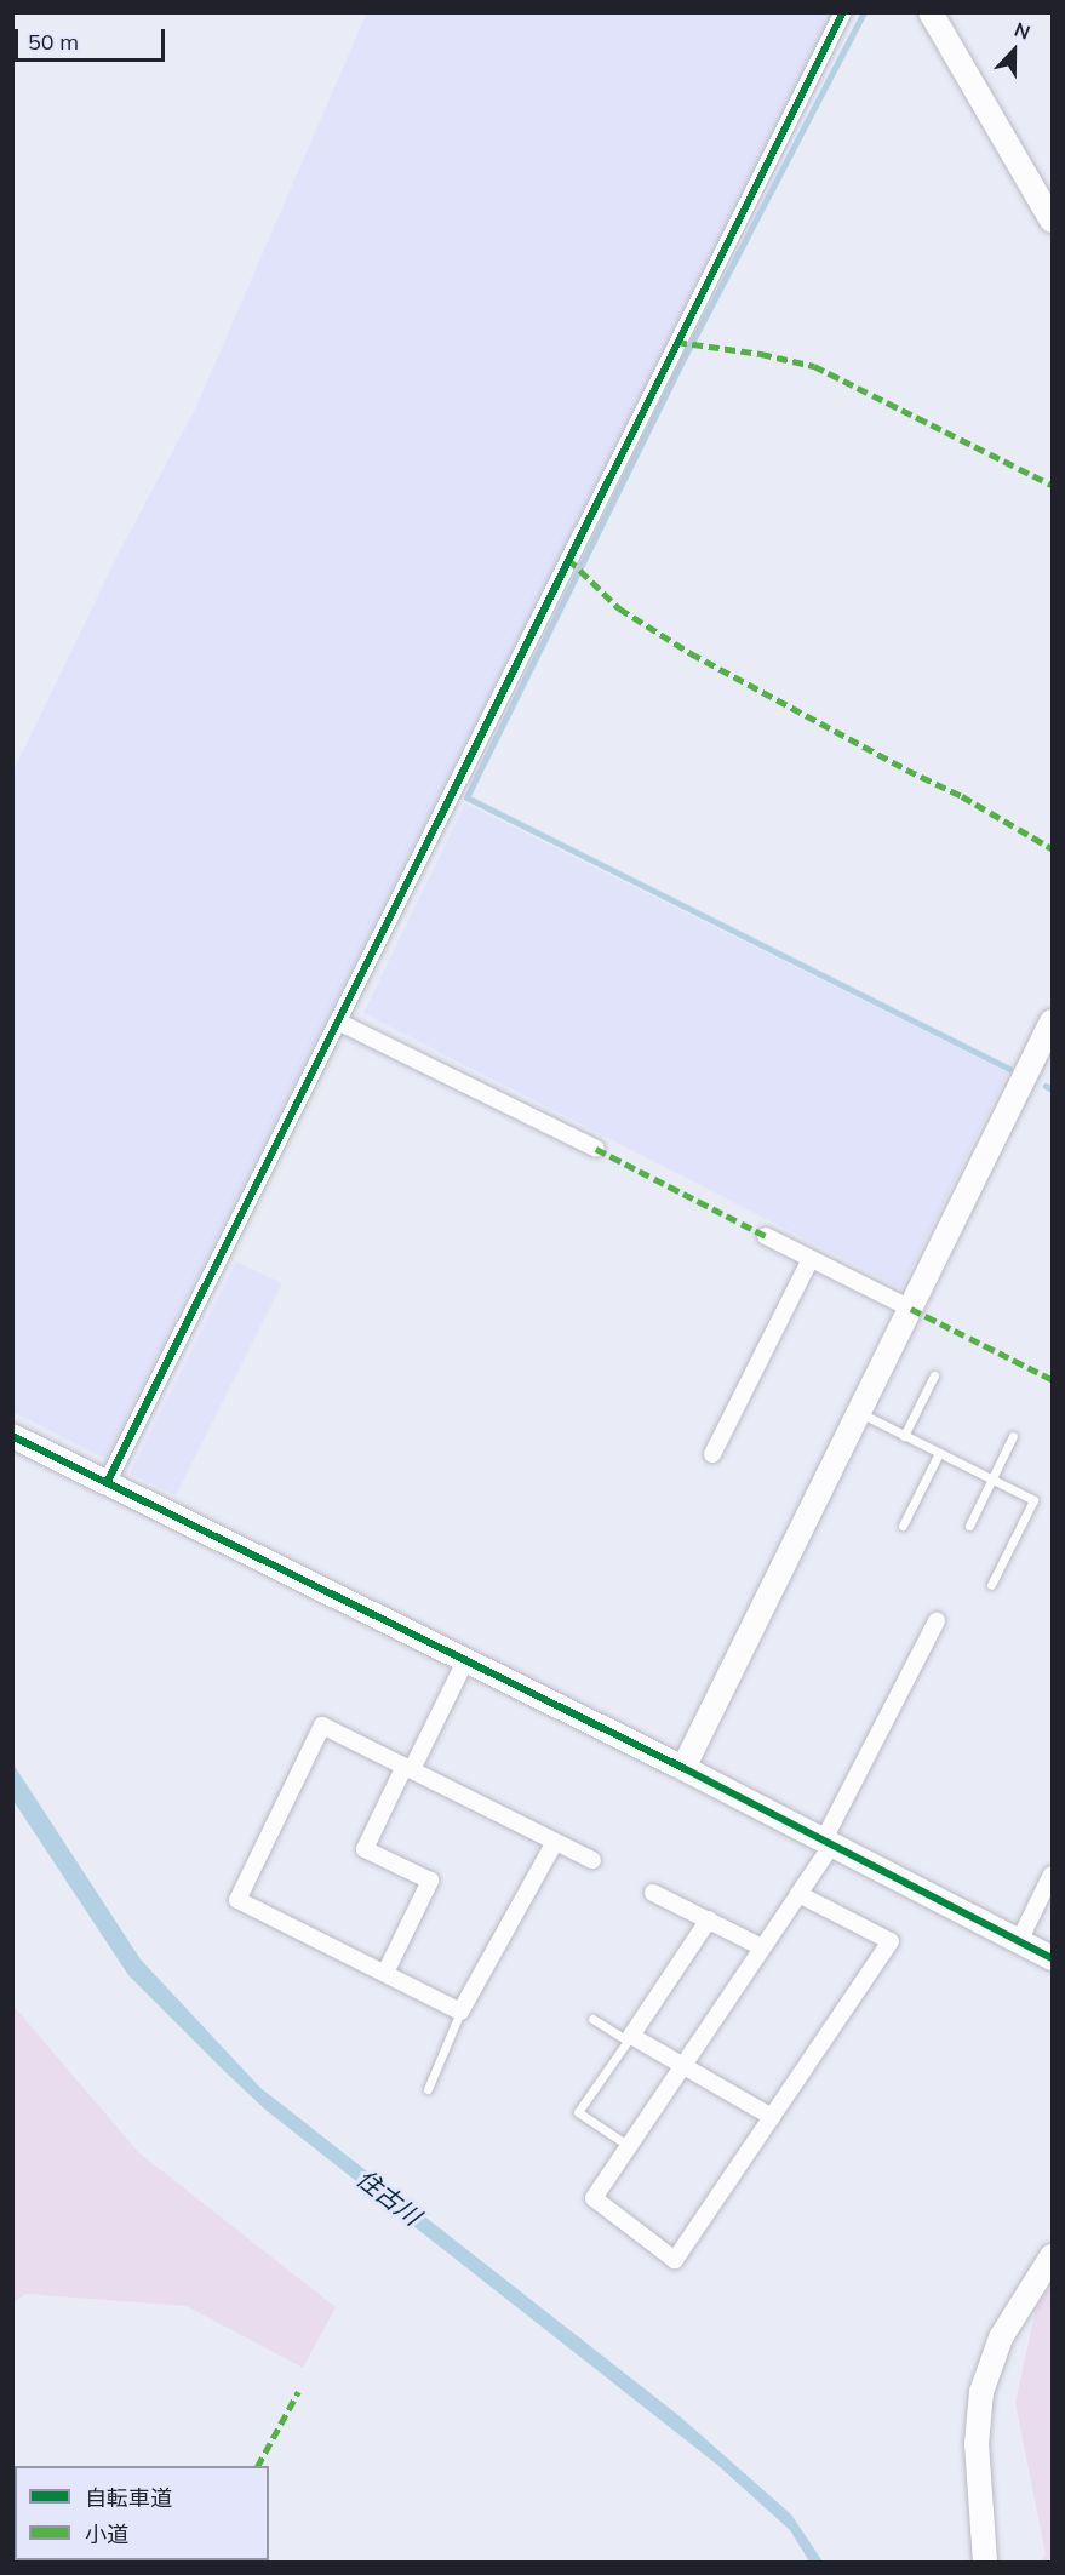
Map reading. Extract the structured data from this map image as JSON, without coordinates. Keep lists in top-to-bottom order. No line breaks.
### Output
{"water":["住古川"],"legend":["自転車道","小道"],"scale_bar":"50 m","north":"top"}
